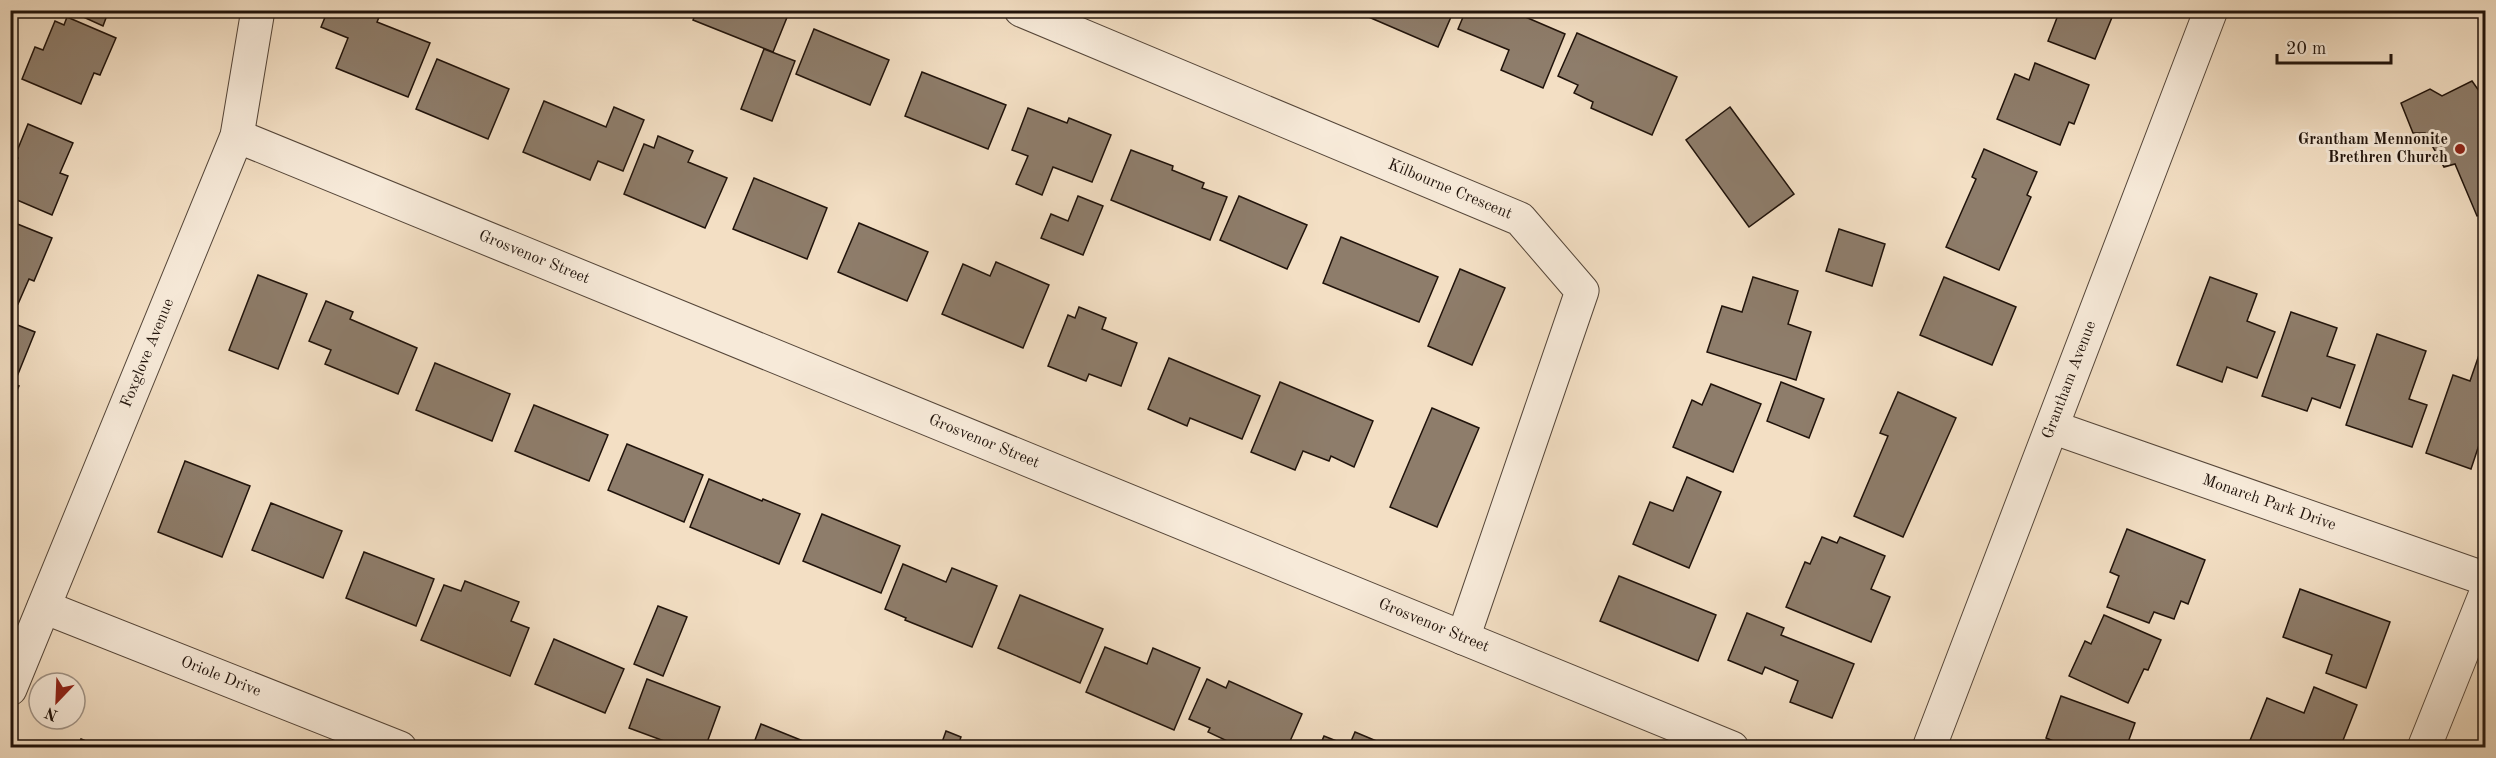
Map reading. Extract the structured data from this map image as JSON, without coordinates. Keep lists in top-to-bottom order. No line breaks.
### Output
{"streets":{"street":["Kilbourne Crescent","Grosvenor Street","Foxglove Avenue","Grantham Avenue","Monarch Park Drive","Oriole Drive"]},"crossings":[["Kilbourne Crescent","Grosvenor Street"],["Grosvenor Street","Foxglove Avenue"],["Foxglove Avenue","Oriole Drive"],["Grantham Avenue","Monarch Park Drive"]],"places":["Grantham Mennonite Brethren Church"],"scale_bar":"20 m","north":"bottom left"}
